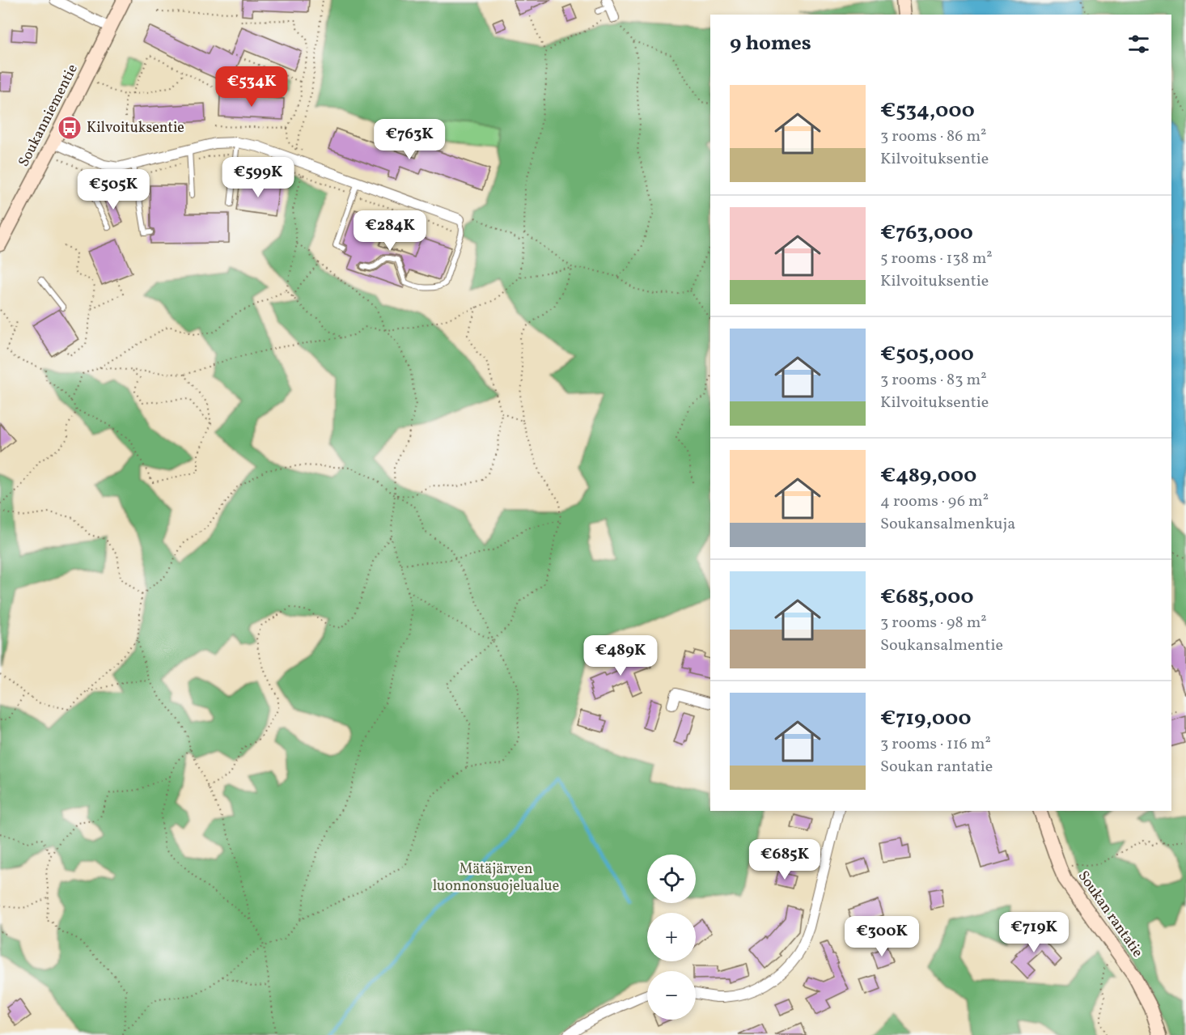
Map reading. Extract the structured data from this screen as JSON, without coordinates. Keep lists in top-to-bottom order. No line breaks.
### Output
{"streets":{"street":["Soukanniementie","Soukan rantatie"]},"parks":["Mätäjärven luonnonsuojelualue"],"places":{"bus stop":["Kilvoituksentie"]},"page":{"heading":"9 homes","price":["€534K","€763K","€599K","€505K","€284K","€489K","€685K","€719K","€300K"],"list":[{"name":"€534,000","note":"3 rooms · 86 m² · Kilvoituksentie"},{"name":"€763,000","note":"5 rooms · 138 m² · Kilvoituksentie"},{"name":"€505,000","note":"3 rooms · 83 m² · Kilvoituksentie"},{"name":"€489,000","note":"4 rooms · 96 m² · Soukansalmenkuja"},{"name":"€685,000","note":"3 rooms · 98 m² · Soukansalmentie"},{"name":"€719,000","note":"3 rooms · 116 m² · Soukan rantatie"}],"map_buttons":["+","−"]}}
